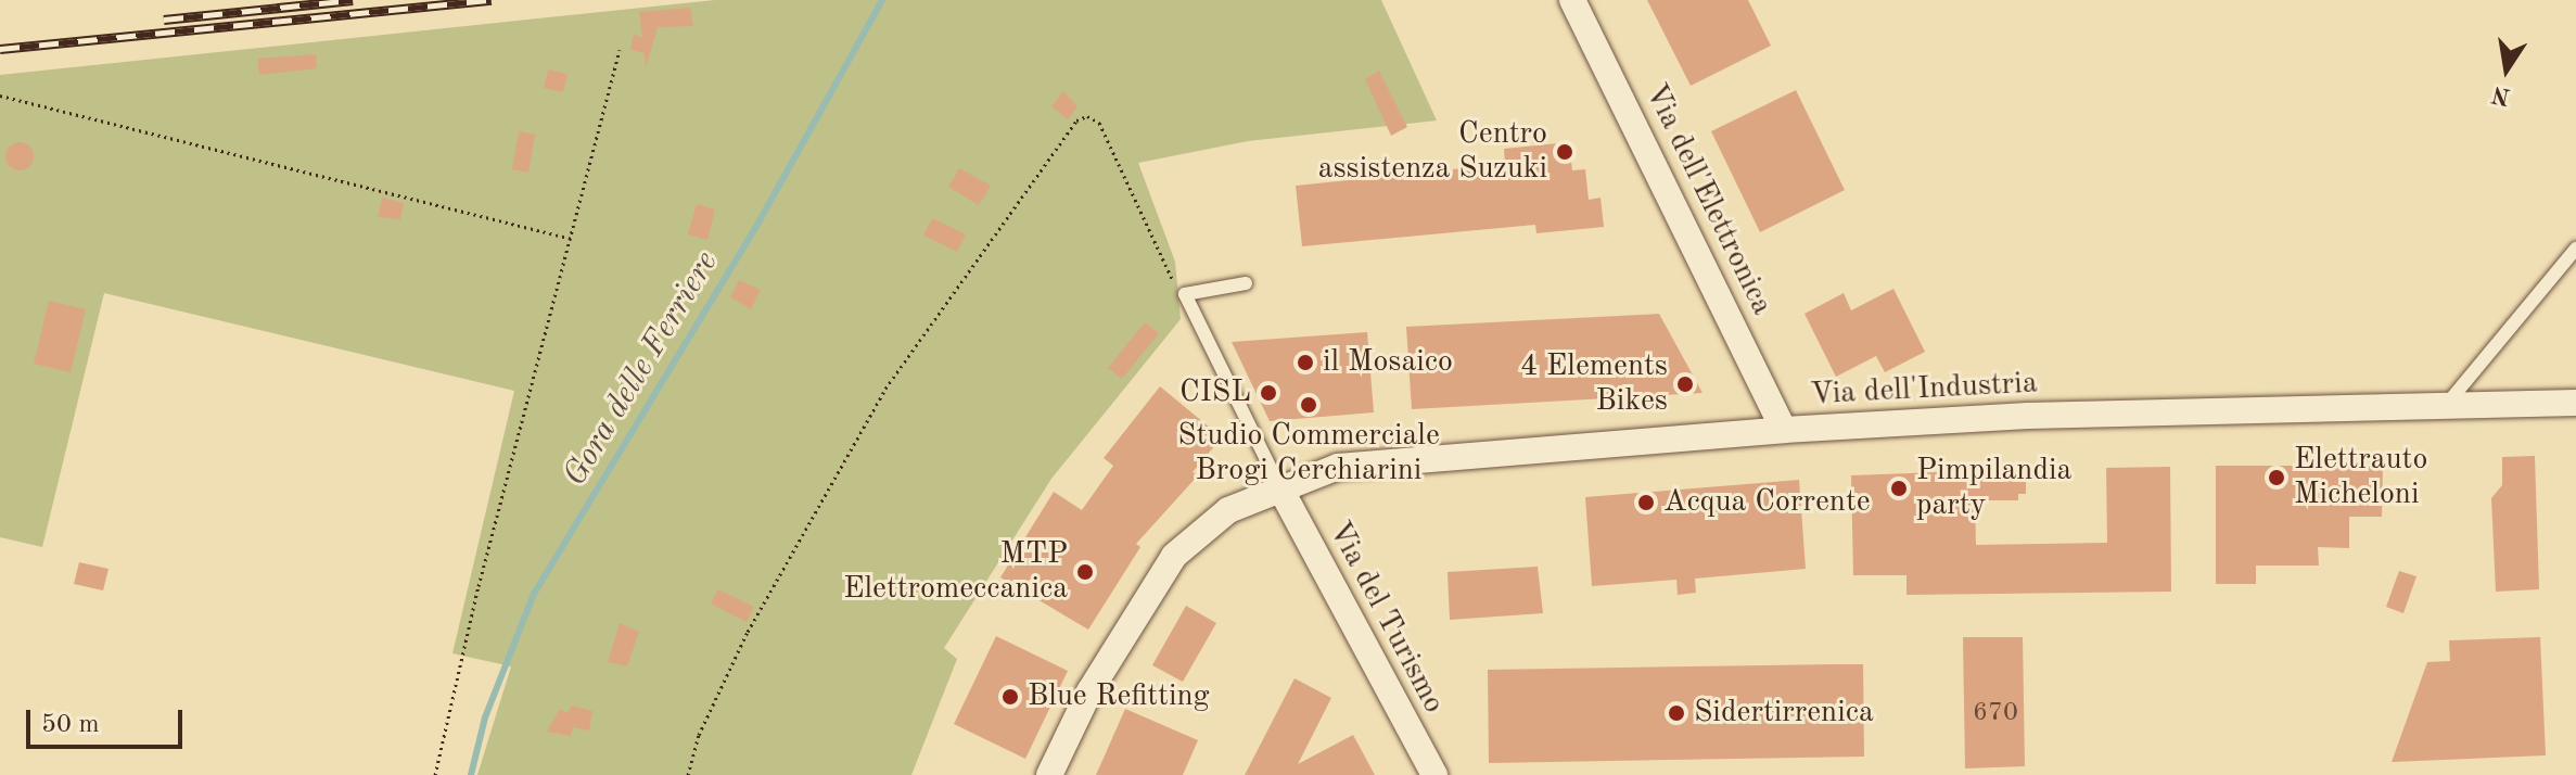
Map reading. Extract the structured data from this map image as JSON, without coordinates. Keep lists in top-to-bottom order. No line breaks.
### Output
{"streets":{"street":["Via dell'Elettronica","Via dell'Industria","Via del Turismo"]},"crossings":[["Via dell'Elettronica","Via dell'Industria"],["Via dell'Industria","Via del Turismo"]],"water":["Gora delle Ferriere"],"places":["Centro assistenza Suzuki","il Mosaico","4 Elements Bikes","CISL","Studio Commerciale Brogi Cerchiarini","Elettrauto Micheloni","Pimpilandia party","Acqua Corrente","MTP Elettromeccanica","Blue Refitting","Sidertirrenica"],"house_numbers":["670"],"scale_bar":"50 m","north":"bottom"}
